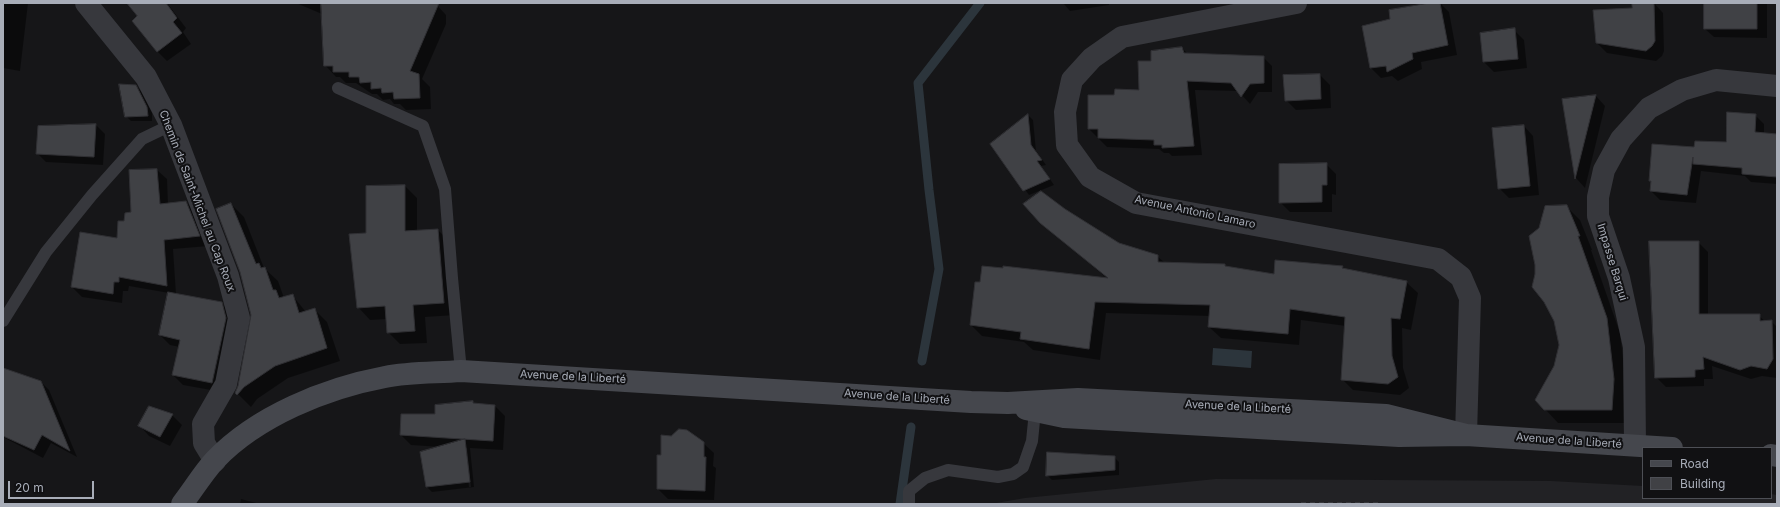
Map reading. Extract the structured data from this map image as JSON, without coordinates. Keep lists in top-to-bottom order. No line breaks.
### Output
{"streets":{"main road":["Avenue de la Liberté"],"street":["Chemin de Saint-Michel au Cap Roux","Avenue Antonio Lamaro","Impasse Barqui"]},"crossings":[["Chemin de Saint-Michel au Cap Roux","Avenue de la Liberté"],["Avenue Antonio Lamaro","Avenue de la Liberté"],["Impasse Barqui","Avenue de la Liberté"]],"legend":["Road","Building"],"scale_bar":"20 m"}
